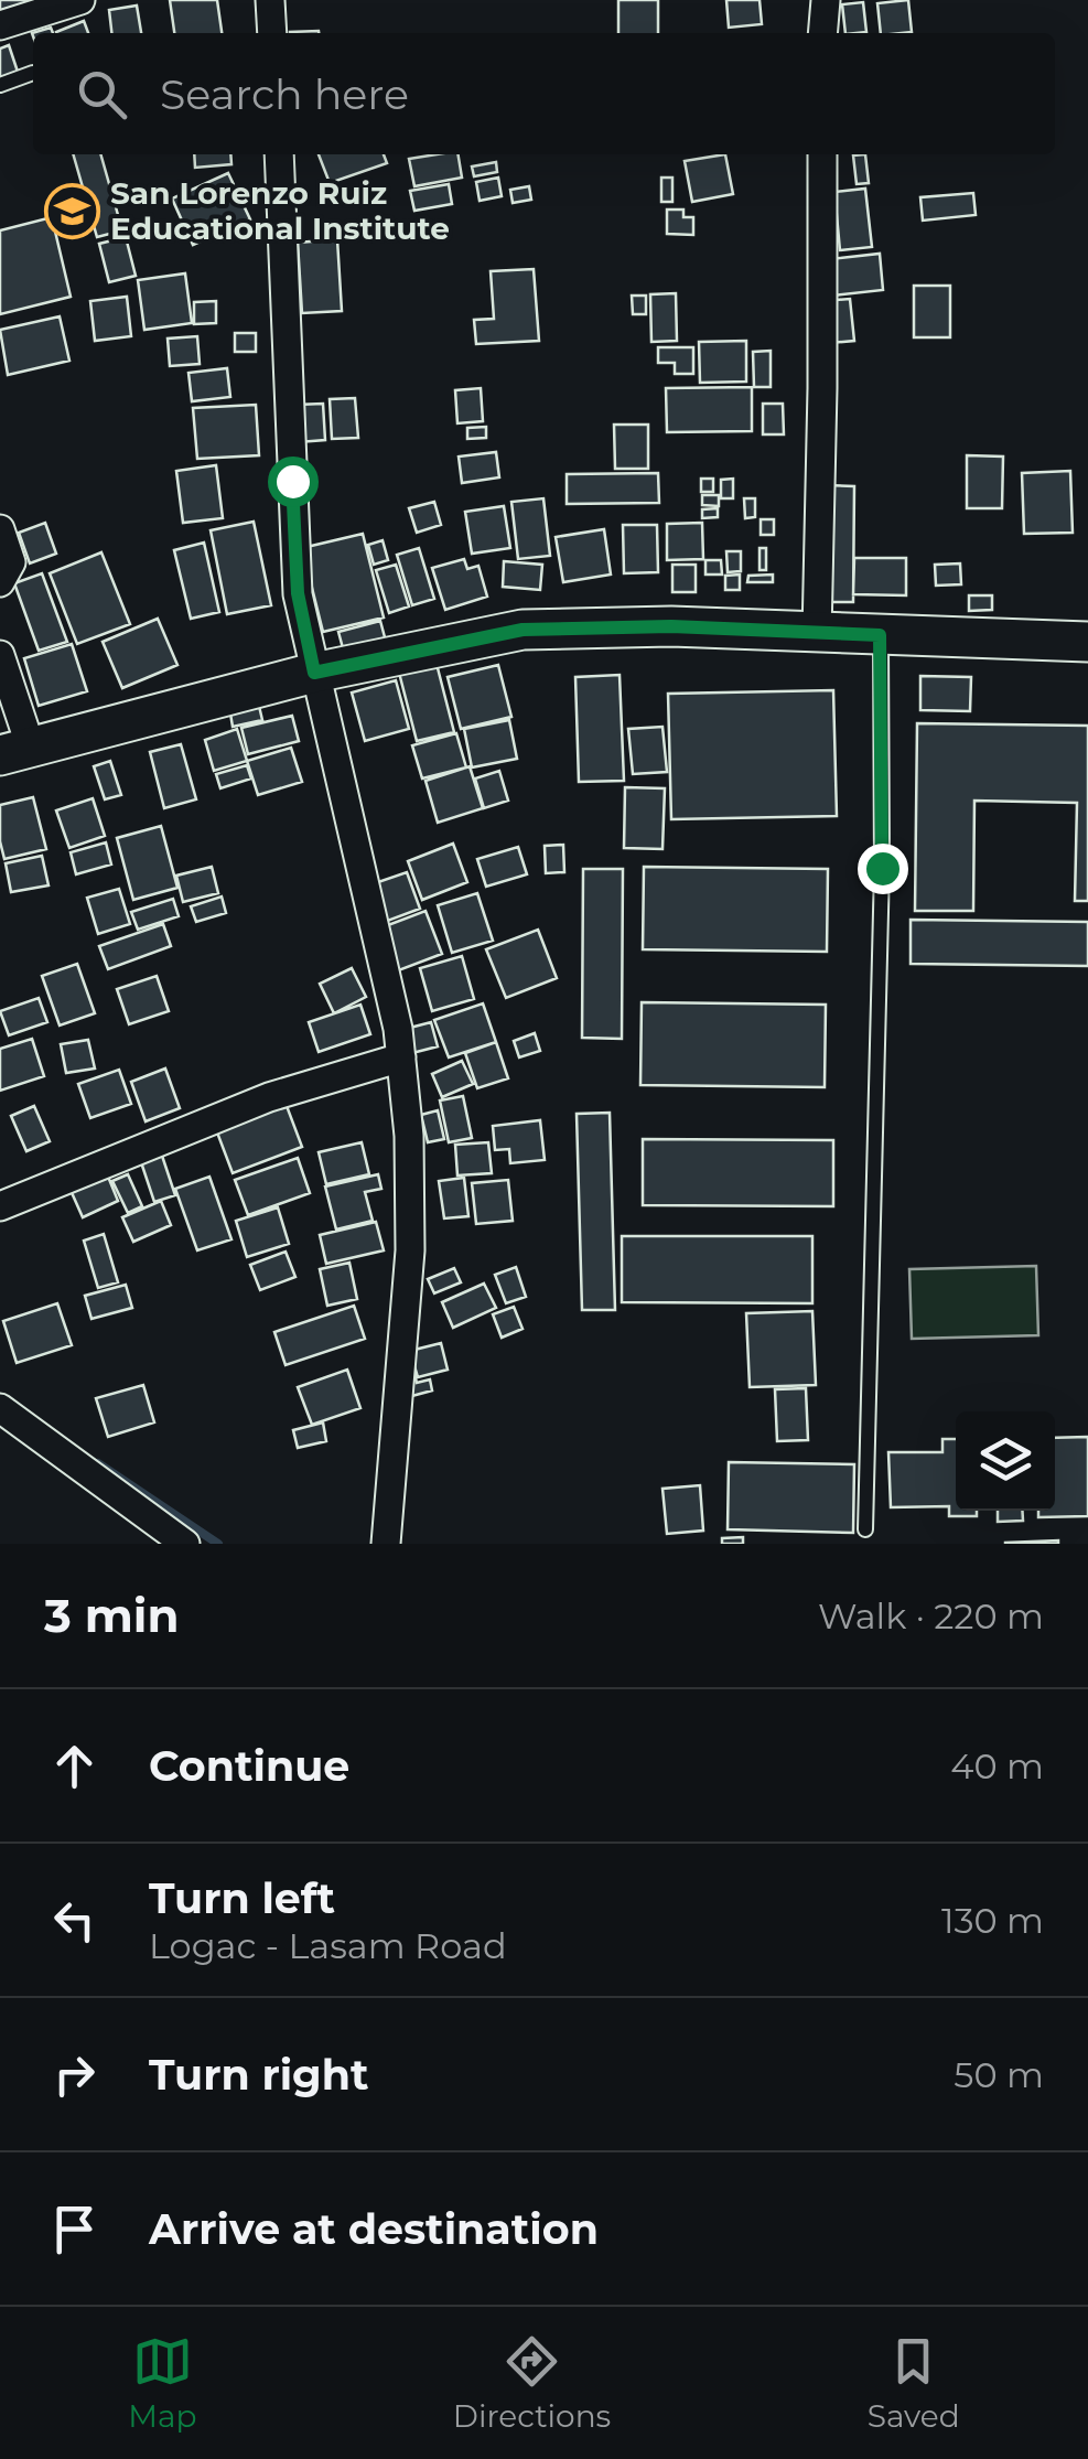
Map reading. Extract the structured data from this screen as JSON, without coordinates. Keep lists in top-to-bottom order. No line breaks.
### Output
{"places":{"school or university":["San Lorenzo Ruiz Educational Institute"]},"page":{"search":"Search here","heading":["3 min","Walk · 220 m"],"list":[["Continue","40 m"],["Turn left","Logac - Lasam Road","130 m"],["Turn right","50 m"],"Arrive at destination"],"nav":["Map","Directions","Saved"]}}
